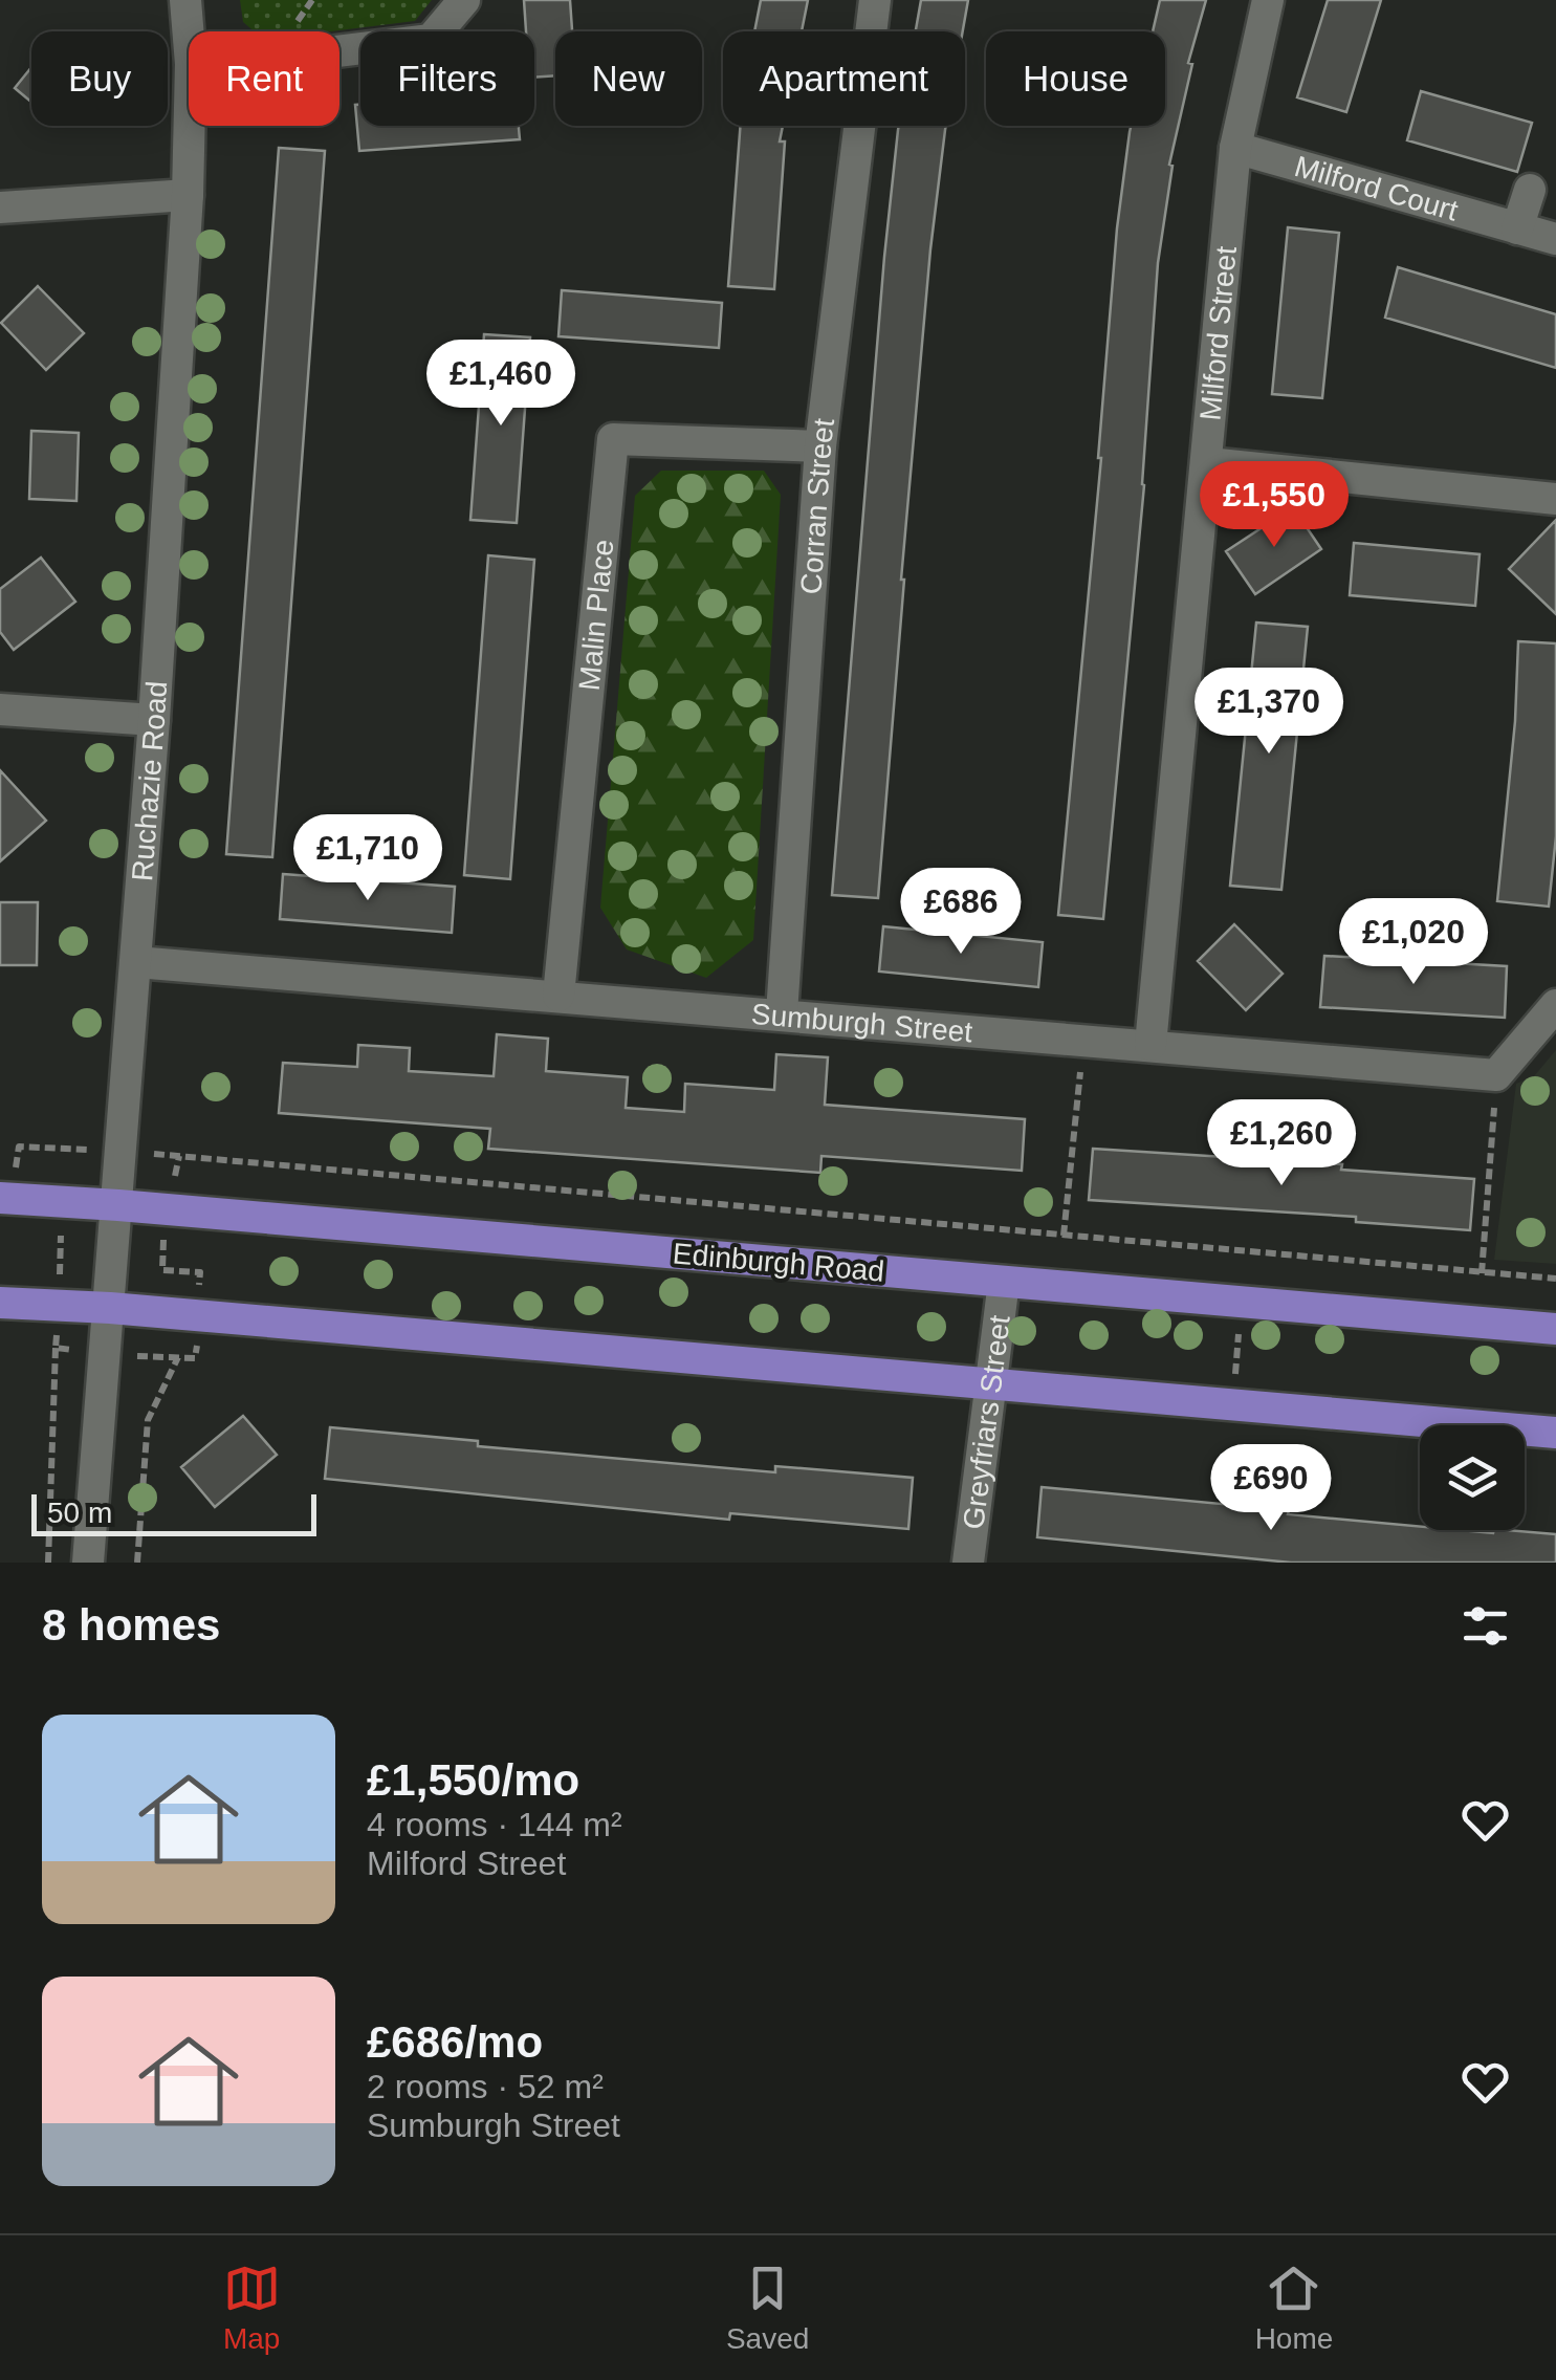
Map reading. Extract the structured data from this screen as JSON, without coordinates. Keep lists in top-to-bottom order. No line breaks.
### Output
{"streets":{"main road":["Edinburgh Road"],"street":["Milford Court","Milford Street","Corran Street","Malin Place","Ruchazie Road","Sumburgh Street","Greyfriars Street"]},"crossings":[["Milford Court","Milford Street"],["Milford Street","Sumburgh Street"],["Corran Street","Malin Place"],["Corran Street","Sumburgh Street"],["Malin Place","Sumburgh Street"],["Ruchazie Road","Sumburgh Street"],["Ruchazie Road","Edinburgh Road"],["Edinburgh Road","Greyfriars Street"]],"scale_bar":"50 m","page":{"chip":["Buy","Rent","Filters","New","Apartment","House"],"price":["£1,460","£1,550","£1,370","£1,710","£686","£1,020","£1,260","£690"],"scale":"50 m","heading":"8 homes","list":[{"name":"£1,550/mo","note":"4 rooms · 144 m² · Milford Street"},{"name":"£686/mo","note":"2 rooms · 52 m² · Sumburgh Street"}],"tabs":["Map","Saved","Home"]}}
